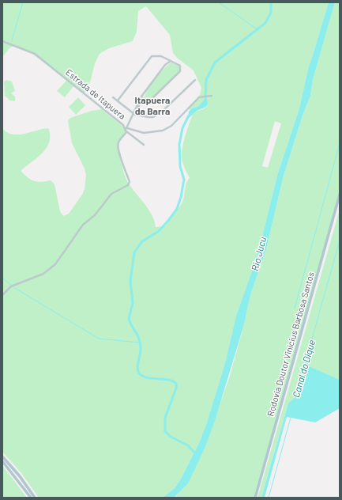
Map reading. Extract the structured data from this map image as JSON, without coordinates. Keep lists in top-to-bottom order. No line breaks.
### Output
{"streets":{"main road":["Rodovia Doutor Vinícius Barbosa Santos"],"street":["Estrada de Itapuera"]},"districts":["Itapuera da Barra"],"water":["Rio Jucu","Canal do Dique"]}
